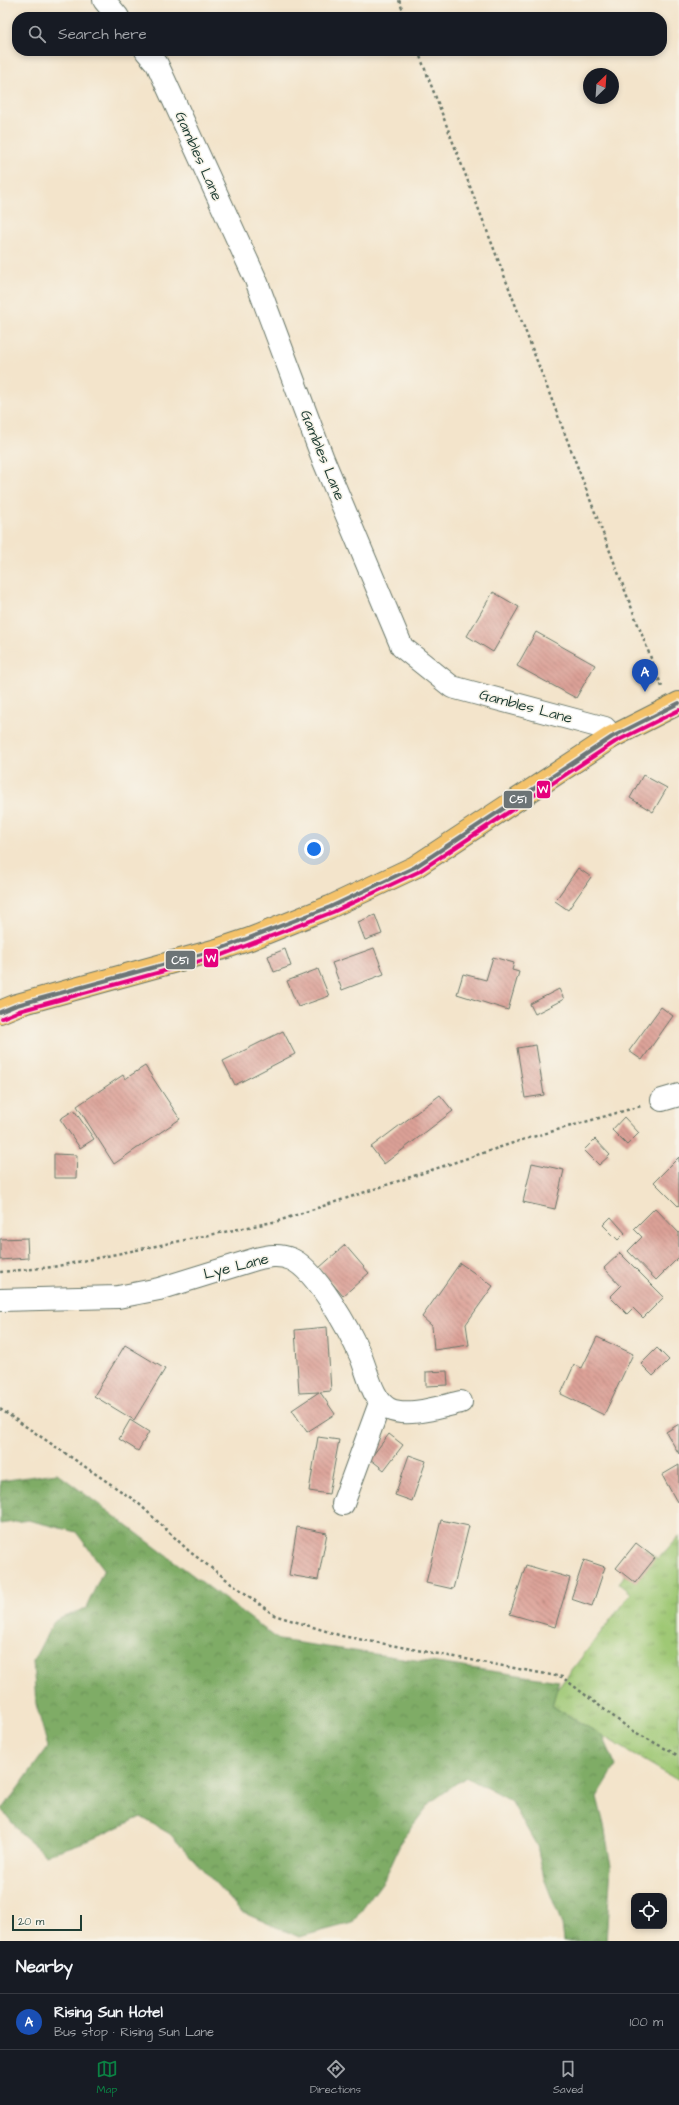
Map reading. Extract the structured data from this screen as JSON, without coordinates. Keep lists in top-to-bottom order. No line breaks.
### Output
{"streets":{"street":["Gambles Lane","Lye Lane"]},"lines":["transit line C51","transit line W"],"scale_bar":"20 m","north":"top right","page":{"search":"Search here","pins":"A","scale":"20 m","heading":"Nearby","list":[{"mark":"A","name":"Rising Sun Hotel","note":"Bus stop · Rising Sun Lane","value":"100 m"}],"nav":["Map","Directions","Saved"]}}
